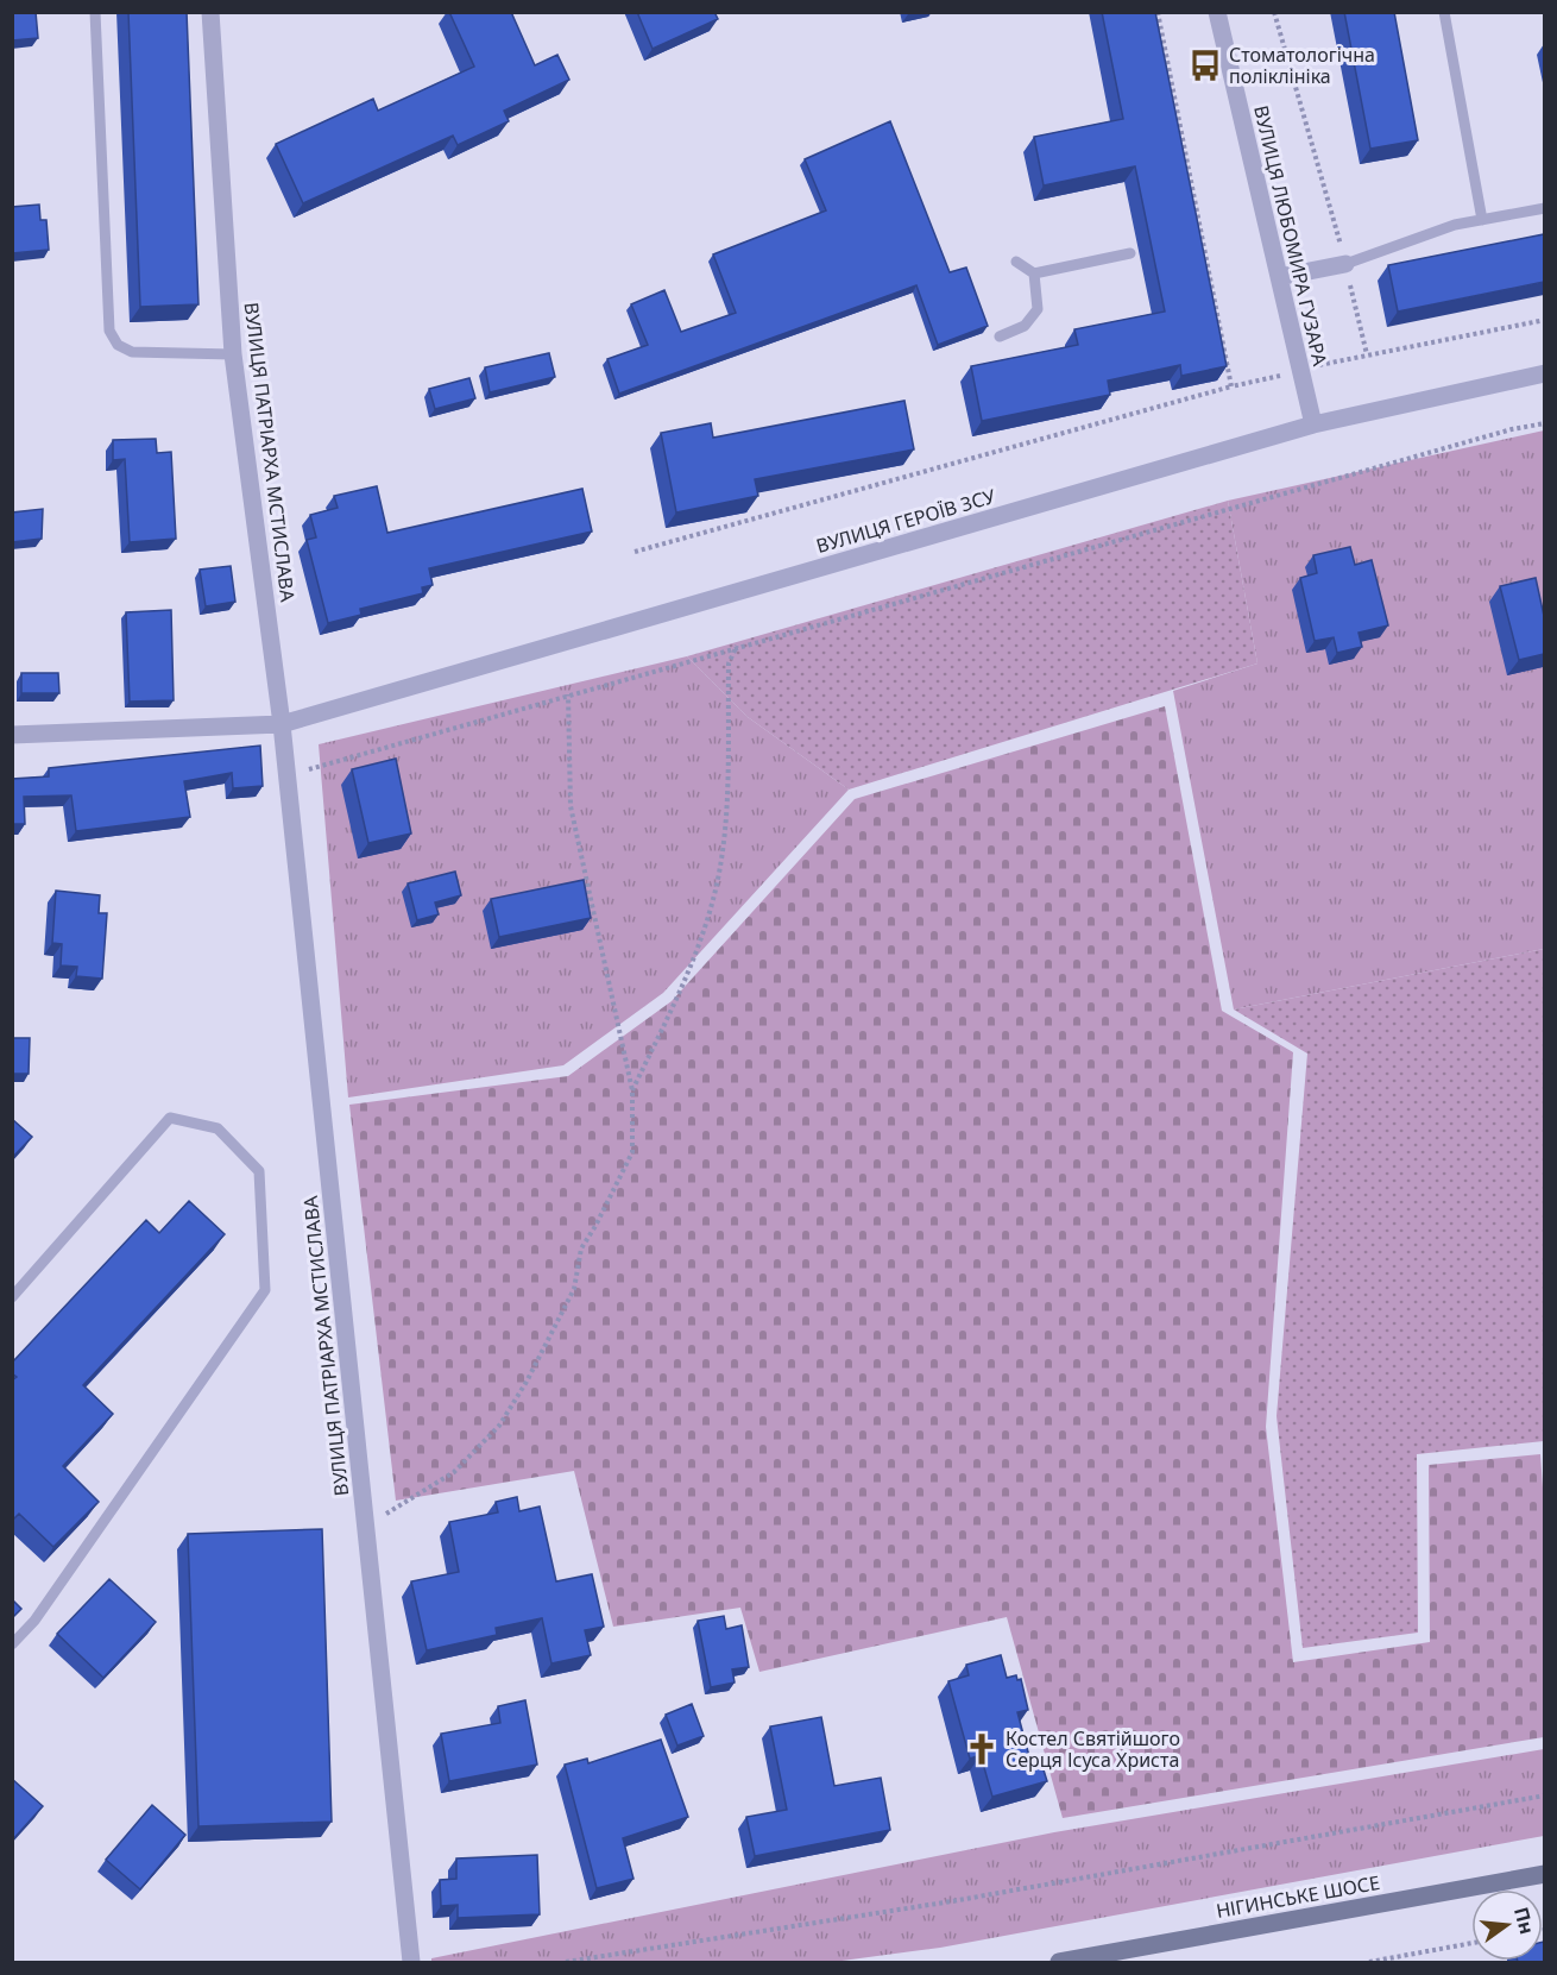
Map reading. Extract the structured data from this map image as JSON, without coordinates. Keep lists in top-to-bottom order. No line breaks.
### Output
{"streets":{"main road":["НІГИНСЬКЕ ШОСЕ"],"street":["ВУЛИЦЯ ЛЮБОМИРА ГУЗАРА","ВУЛИЦЯ ПАТРІАРХА МСТИСЛАВА","ВУЛИЦЯ ГЕРОЇВ ЗСУ"]},"crossings":[["ВУЛИЦЯ ЛЮБОМИРА ГУЗАРА","ВУЛИЦЯ ГЕРОЇВ ЗСУ"],["ВУЛИЦЯ ПАТРІАРХА МСТИСЛАВА","ВУЛИЦЯ ГЕРОЇВ ЗСУ"]],"places":{"bus stop":["Стоматологічна поліклініка"],"church":["Костел Святійшого Серця Ісуса Христа"]},"north":"right"}
